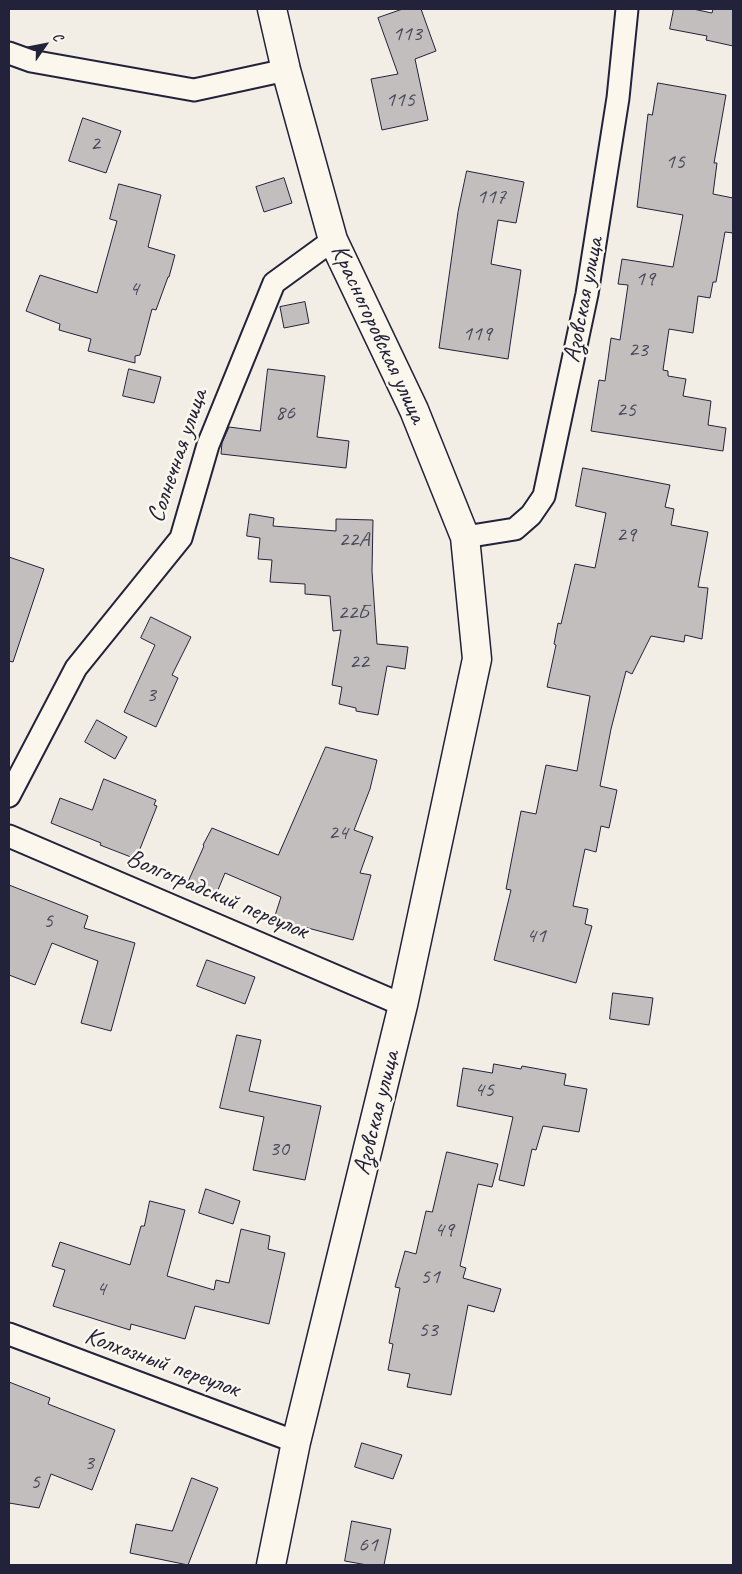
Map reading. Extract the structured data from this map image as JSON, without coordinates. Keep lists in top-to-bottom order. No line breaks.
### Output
{"streets":{"street":["Азовская улица","Красногоровская улица","Солнечная улица","Волгоградский переулок","Колхозный переулок"]},"crossings":[["Азовская улица","Красногоровская улица"],["Азовская улица","Волгоградский переулок"],["Азовская улица","Колхозный переулок"],["Красногоровская улица","Солнечная улица"]],"house_numbers":["113","115","2","15","117","19","4","119","23","25","86","29","22А","22Б","22","3","24","5","41","45","30","49","51","4","53","3","5","61"],"north":"top right"}
